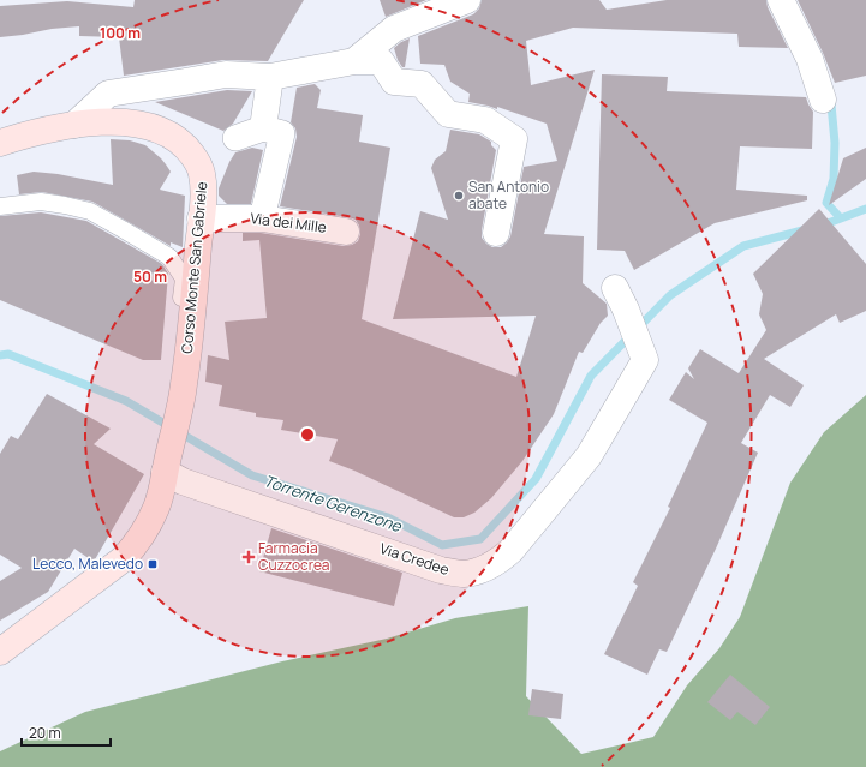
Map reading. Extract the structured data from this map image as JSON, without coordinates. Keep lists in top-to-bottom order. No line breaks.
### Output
{"streets":{"main road":["Corso Monte San Gabriele"],"street":["Via dei Mille","Via Credee"]},"crossings":[["Via dei Mille","Corso Monte San Gabriele"],["Corso Monte San Gabriele","Via Credee"]],"water":["Torrente Gerenzone"],"places":{"other":["San Antonio abate"],"health":["Farmacia Cuzzocrea"],"transit":["Lecco, Malevedo"]},"scale_bar":"20 m","rings":["100 m","50 m"]}
